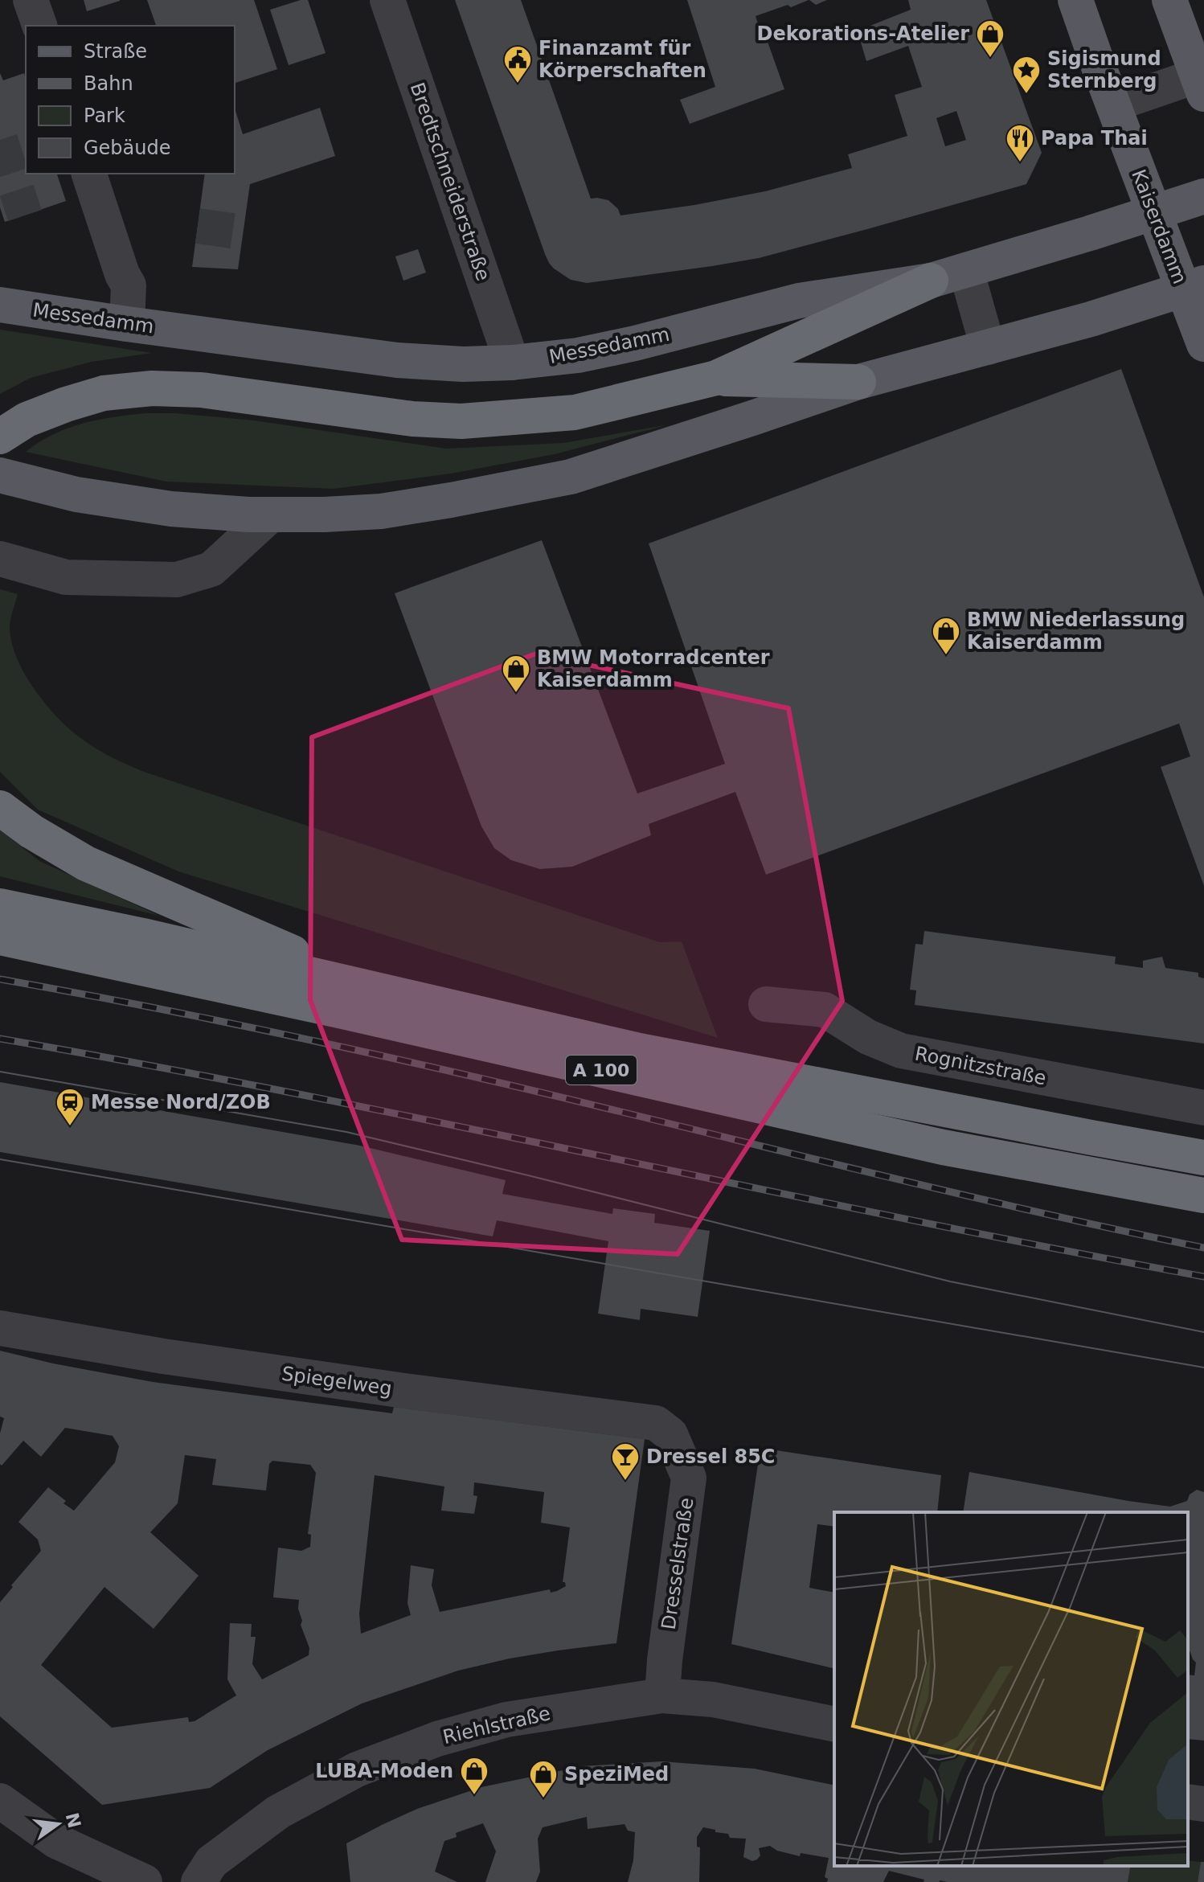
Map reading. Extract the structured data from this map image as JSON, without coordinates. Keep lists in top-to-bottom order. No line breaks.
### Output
{"streets":{"highway":["A 100"],"main road":["Kaiserdamm","Messedamm"],"street":["Bredtschneiderstraße","Rognitzstraße","Spiegelweg","Dresselstraße","Riehlstraße"]},"crossings":[["Bredtschneiderstraße","Messedamm"],["Kaiserdamm","Messedamm"],["Spiegelweg","Dresselstraße"],["Dresselstraße","Riehlstraße"]],"places":{"shop":["Dekorations-Atelier","BMW Niederlassung Kaiserdamm","BMW Motorradcenter Kaiserdamm","LUBA-Moden","SpeziMed"],"public building":["Finanzamt für Körperschaften"],"place":["Sigismund Sternberg"],"restaurant":["Papa Thai"],"station":["Messe Nord/ZOB"],"bar":["Dressel 85C"]},"legend":["Straße","Bahn","Park","Gebäude"],"north":"right"}
